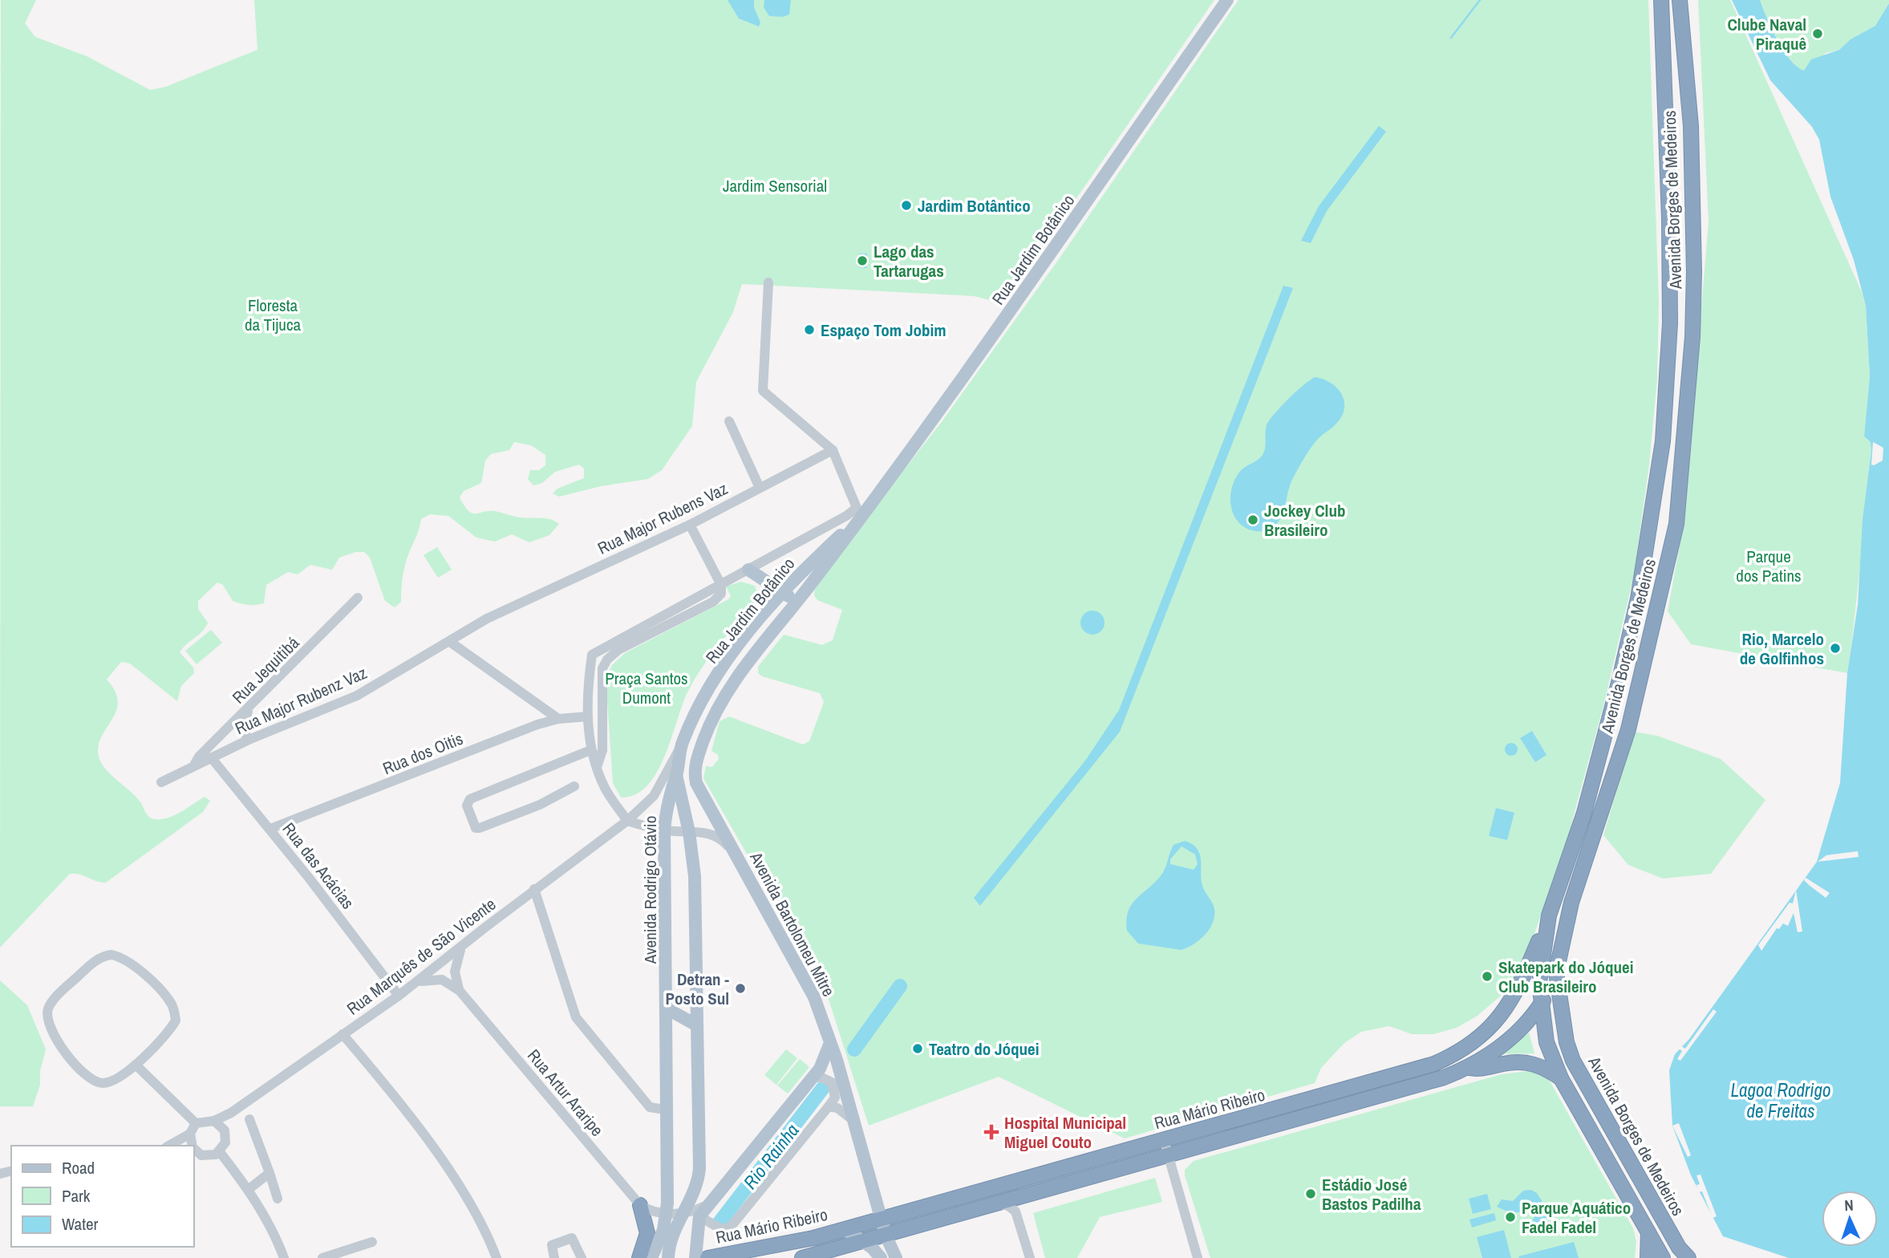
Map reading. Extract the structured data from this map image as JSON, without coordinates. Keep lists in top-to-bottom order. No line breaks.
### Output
{"streets":{"highway":["Avenida Borges de Medeiros","Rua Mário Ribeiro"],"main road":["Rua Jardim Botânico","Avenida Rodrigo Otávio","Avenida Bartolomeu Mitre"],"street":["Rua Major Rubens Vaz","Rua Jequitibá","Rua Major Rubenz Vaz","Rua dos Oitis","Rua das Acácias","Rua Marquês de São Vicente","Rua Artur Araripe"]},"crossings":[["Avenida Borges de Medeiros","Rua Mário Ribeiro"],["Rua Jardim Botânico","Avenida Rodrigo Otávio"],["Rua Jardim Botânico","Avenida Bartolomeu Mitre"],["Rua Major Rubens Vaz","Rua Major Rubenz Vaz"],["Rua Jequitibá","Rua Major Rubenz Vaz"],["Rua Major Rubenz Vaz","Rua das Acácias"],["Rua dos Oitis","Rua das Acácias"],["Rua das Acácias","Rua Marquês de São Vicente"],["Avenida Bartolomeu Mitre","Rua Mário Ribeiro"],["Rua Marquês de São Vicente","Rua Artur Araripe"]],"water":["Lagoa Rodrigo de Freitas","Rio Rainha"],"parks":["Jardim Sensorial","Floresta da Tijuca","Parque dos Patins","Praça Santos Dumont"],"places":{"other":["Clube Naval Piraquê","Jardim Botântico","Lago das Tartarugas","Espaço Tom Jobim","Jockey Club Brasileiro","Rio, Marcelo de Golfinhos","Skatepark do Jóquei Club Brasileiro","Detran - Posto Sul","Teatro do Jóquei","Estádio José Bastos Padilha","Parque Aquático Fadel Fadel"],"health":["Hospital Municipal Miguel Couto"]},"legend":["Road","Park","Water"],"north":"top"}
